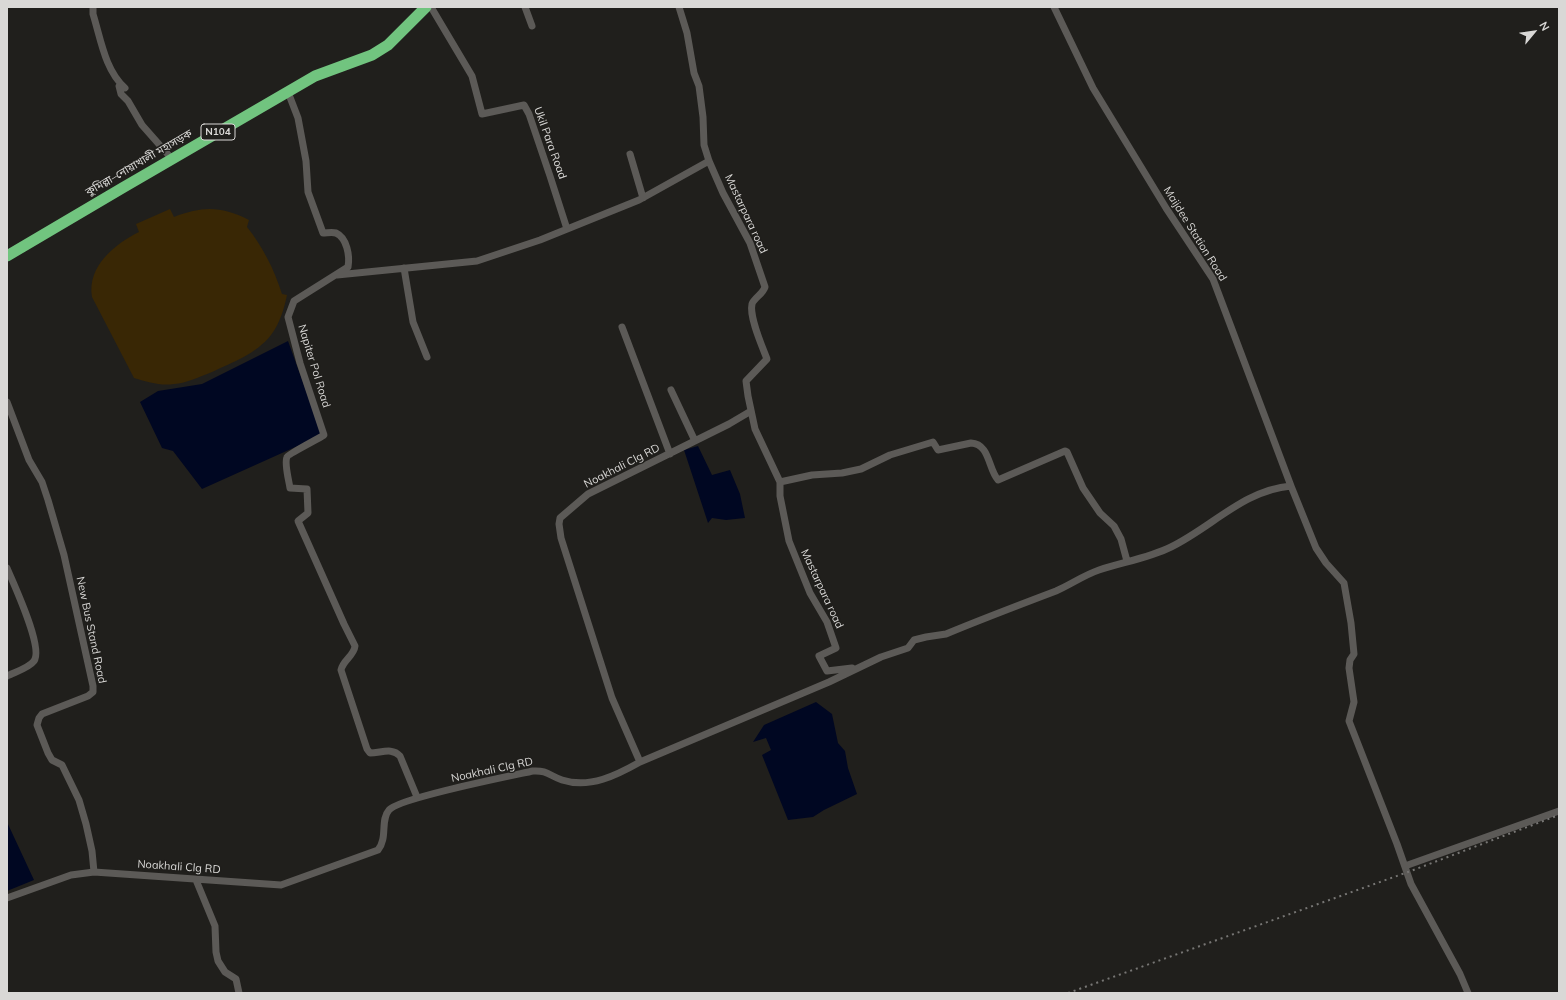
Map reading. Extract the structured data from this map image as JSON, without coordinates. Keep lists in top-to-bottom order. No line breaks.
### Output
{"streets":{"highway":["N104","কুমিল্লা–নোয়াখালী মহাসড়ক"],"street":["Ukil Para Road","Mastarpara road","Maijdee Station Road","Napiter Pol Road","Noakhali Clg RD","New Bus Stand Road"]},"crossings":[["কুমিল্লা–নোয়াখালী মহাসড়ক","Napiter Pol Road"],["Mastarpara road","Noakhali Clg RD"],["Napiter Pol Road","Noakhali Clg RD"],["Noakhali Clg RD","New Bus Stand Road"]],"north":"top right"}
